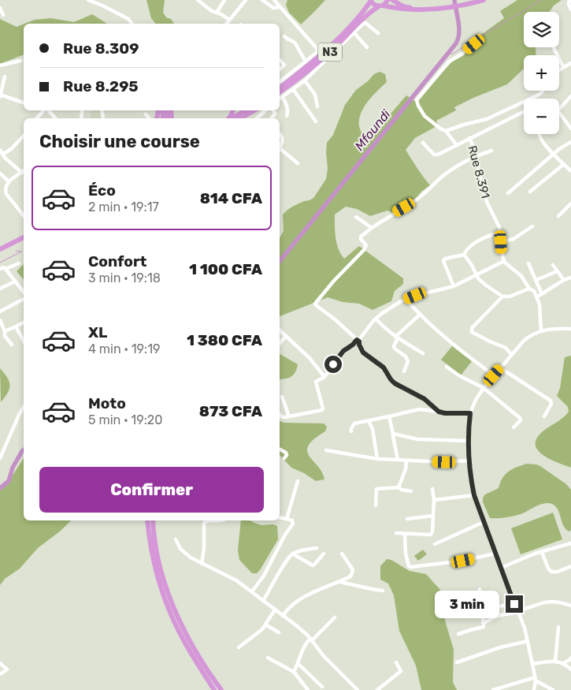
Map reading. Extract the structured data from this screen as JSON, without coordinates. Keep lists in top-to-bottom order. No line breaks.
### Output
{"streets":{"highway":["N3"],"street":["Rue 8.391"]},"water":["Mfoundi"],"page":{"map_buttons":["+","−"],"banner":["Rue 8.309","Rue 8.295"],"heading":"Choisir une course","list":[{"name":"Éco","note":"2 min · 19:17","value":"814 CFA"},{"name":"Confort","note":"3 min · 19:18","value":"1 100 CFA"},{"name":"XL","note":"4 min · 19:19","value":"1 380 CFA"},{"name":"Moto","note":"5 min · 19:20","value":"873 CFA"}],"buttons":"Confirmer","bubble":"3 min"}}
